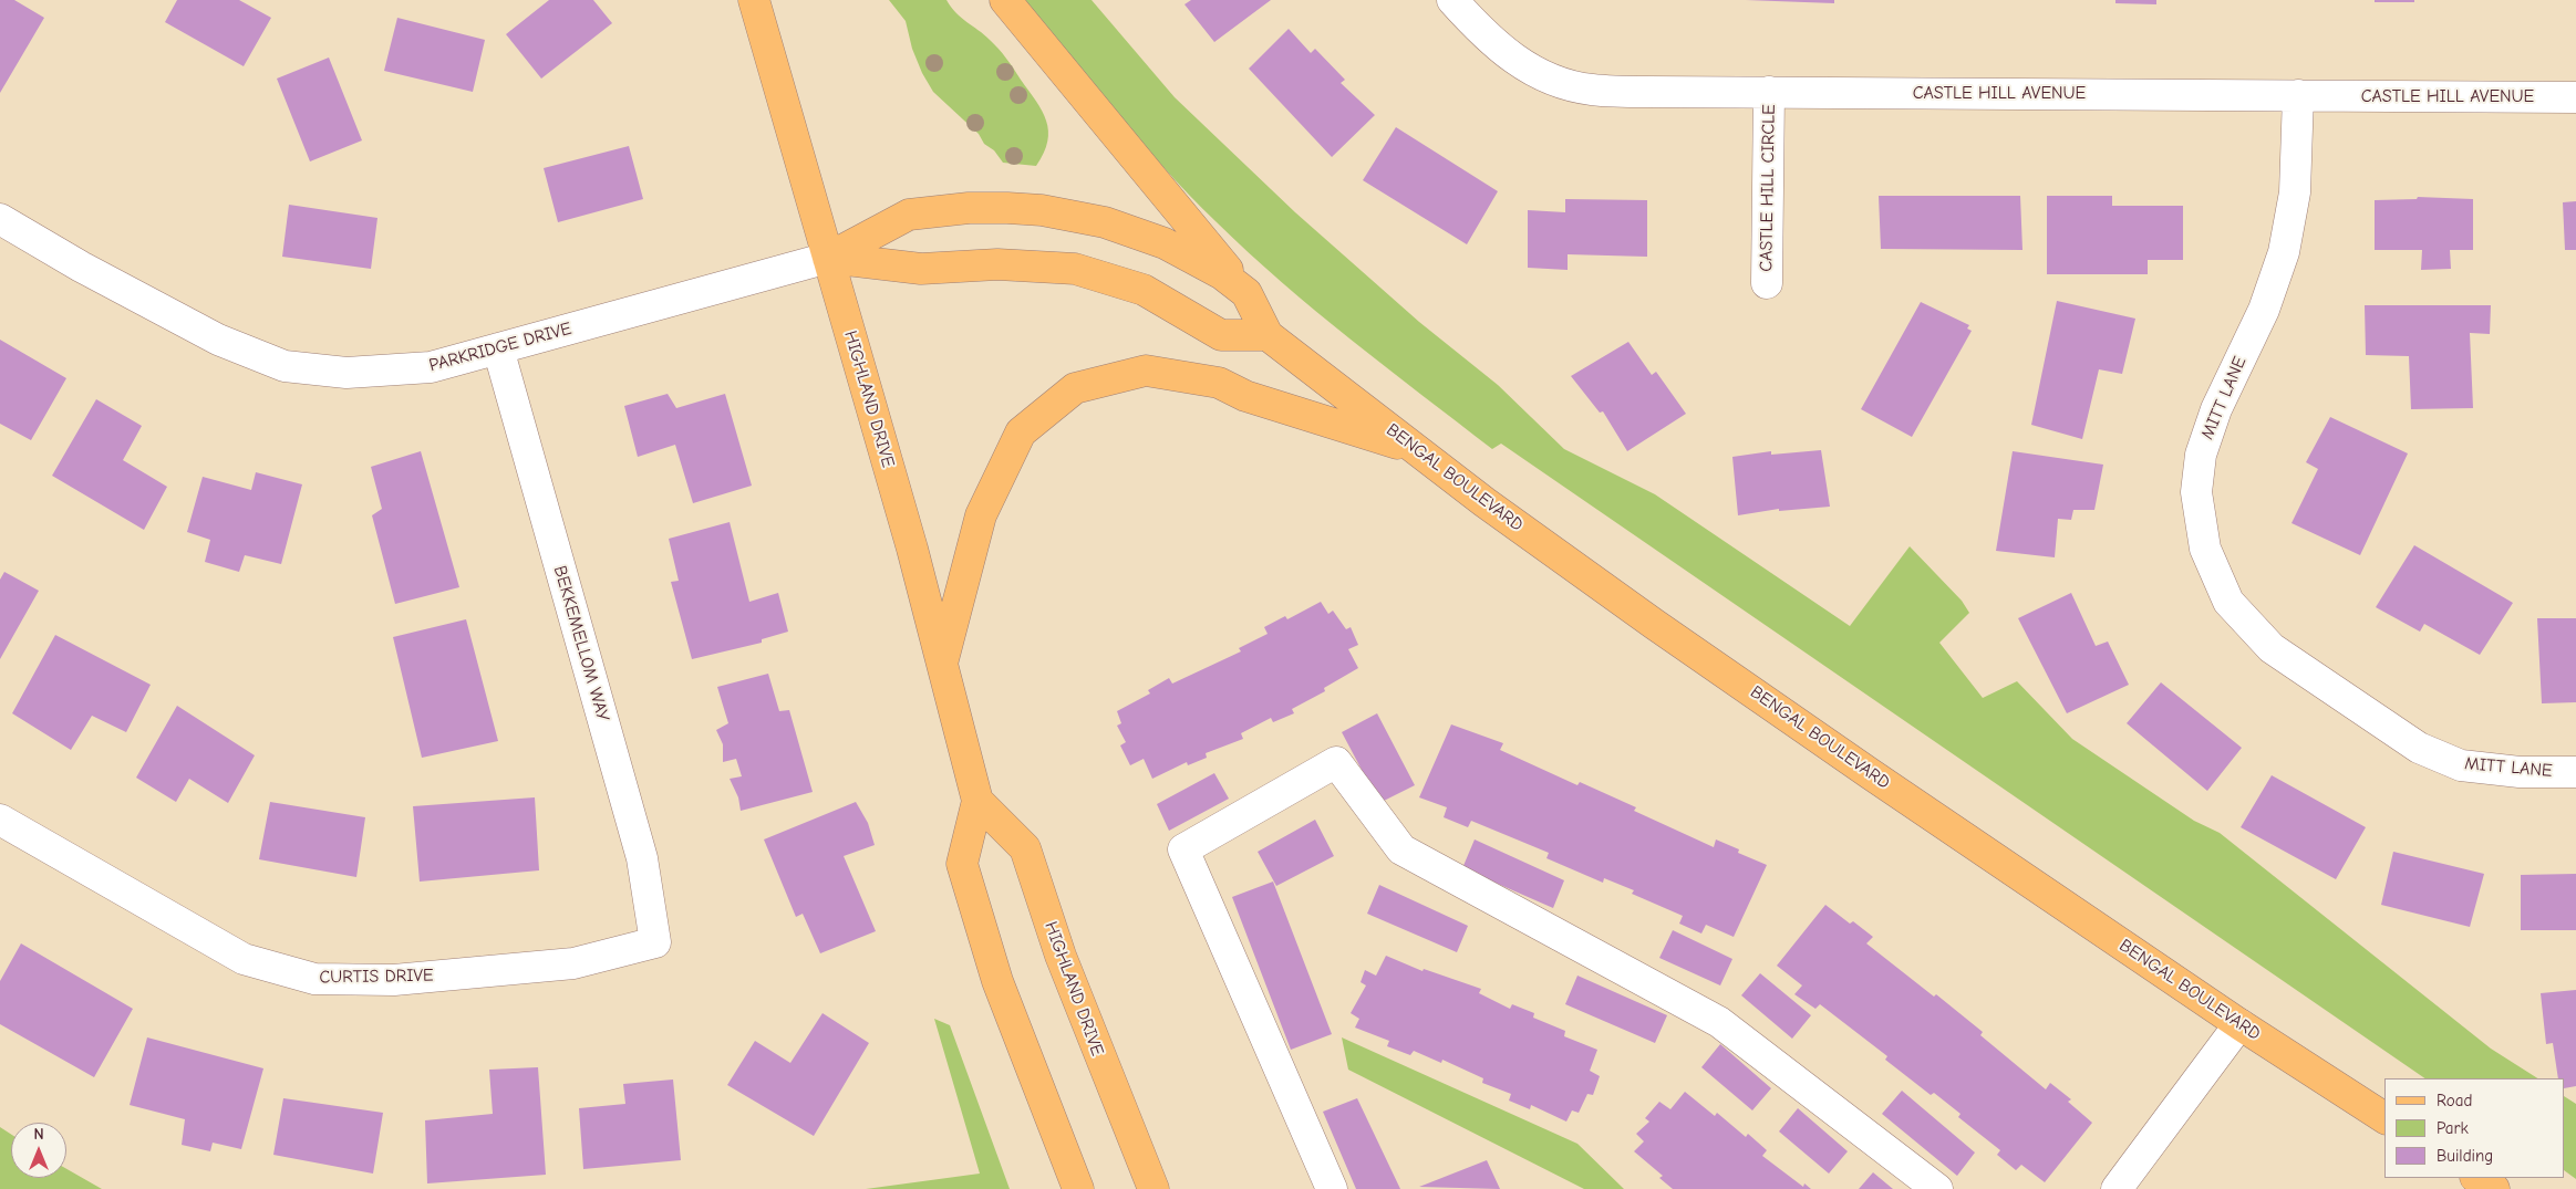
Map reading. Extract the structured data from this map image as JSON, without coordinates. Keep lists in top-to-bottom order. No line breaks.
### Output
{"streets":{"main road":["HIGHLAND DRIVE","BENGAL BOULEVARD"],"street":["CASTLE HILL AVENUE","CASTLE HILL CIRCLE","PARKRIDGE DRIVE","MITT LANE","BEKKEMELLOM WAY","CURTIS DRIVE"]},"crossings":[["CASTLE HILL AVENUE","CASTLE HILL CIRCLE"],["CASTLE HILL AVENUE","MITT LANE"],["PARKRIDGE DRIVE","HIGHLAND DRIVE"],["PARKRIDGE DRIVE","BENGAL BOULEVARD"],["PARKRIDGE DRIVE","BEKKEMELLOM WAY"],["HIGHLAND DRIVE","BENGAL BOULEVARD"],["BEKKEMELLOM WAY","CURTIS DRIVE"]],"legend":["Road","Park","Building"],"north":"top"}
